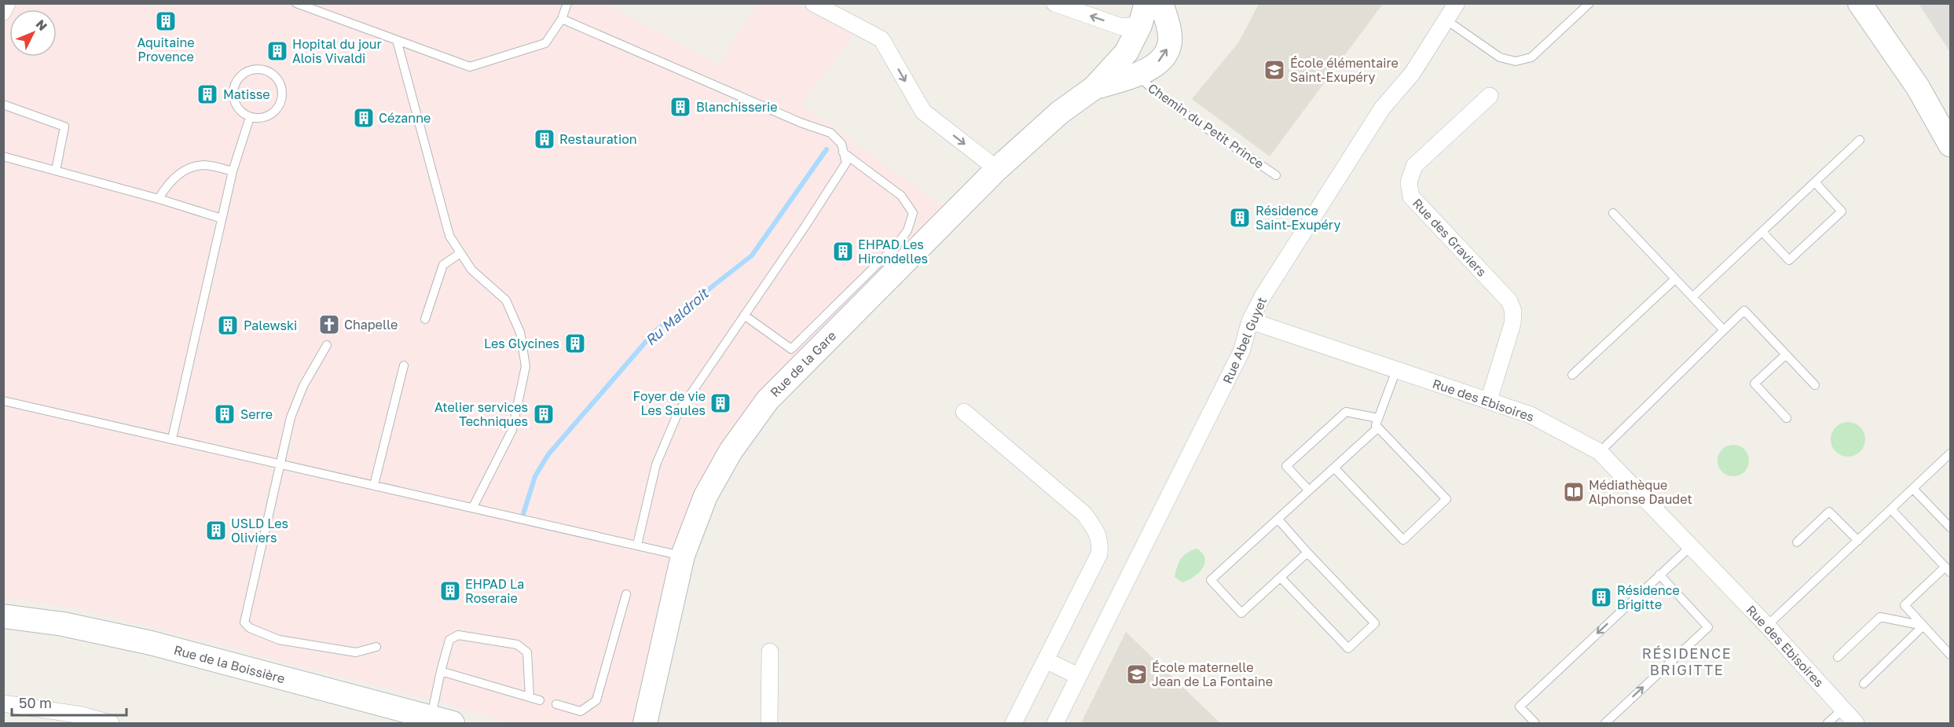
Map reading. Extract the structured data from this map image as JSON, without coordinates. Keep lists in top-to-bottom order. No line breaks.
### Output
{"streets":{"street":["Rue des Graviers","Rue Abel Guyet","Rue de la Gare","Rue des Ebisoires","Rue de la Boissière"],"lane":["Chemin du Petit Prince"]},"crossings":[["Chemin du Petit Prince","Rue de la Gare"],["Rue des Graviers","Rue des Ebisoires"],["Rue Abel Guyet","Rue des Ebisoires"]],"districts":["RÉSIDENCE BRIGITTE"],"water":["Ru Maldroit"],"places":{"building":["Aquitaine Provence","Hopital du jour Alois Vivaldi","Matisse","Blanchisserie","Cézanne","Restauration","Résidence Saint-Exupéry","EHPAD Les Hirondelles","Palewski","Les Glycines","Foyer de vie Les Saules","Serre","Atelier services Techniques","USLD Les Oliviers","EHPAD La Roseraie","Résidence Brigitte"],"school or university":["École élémentaire Saint-Exupéry","École maternelle Jean de La Fontaine"],"church":["Chapelle"],"library":["Médiathèque Alphonse Daudet"]},"scale_bar":"50 m","north":"top right"}
